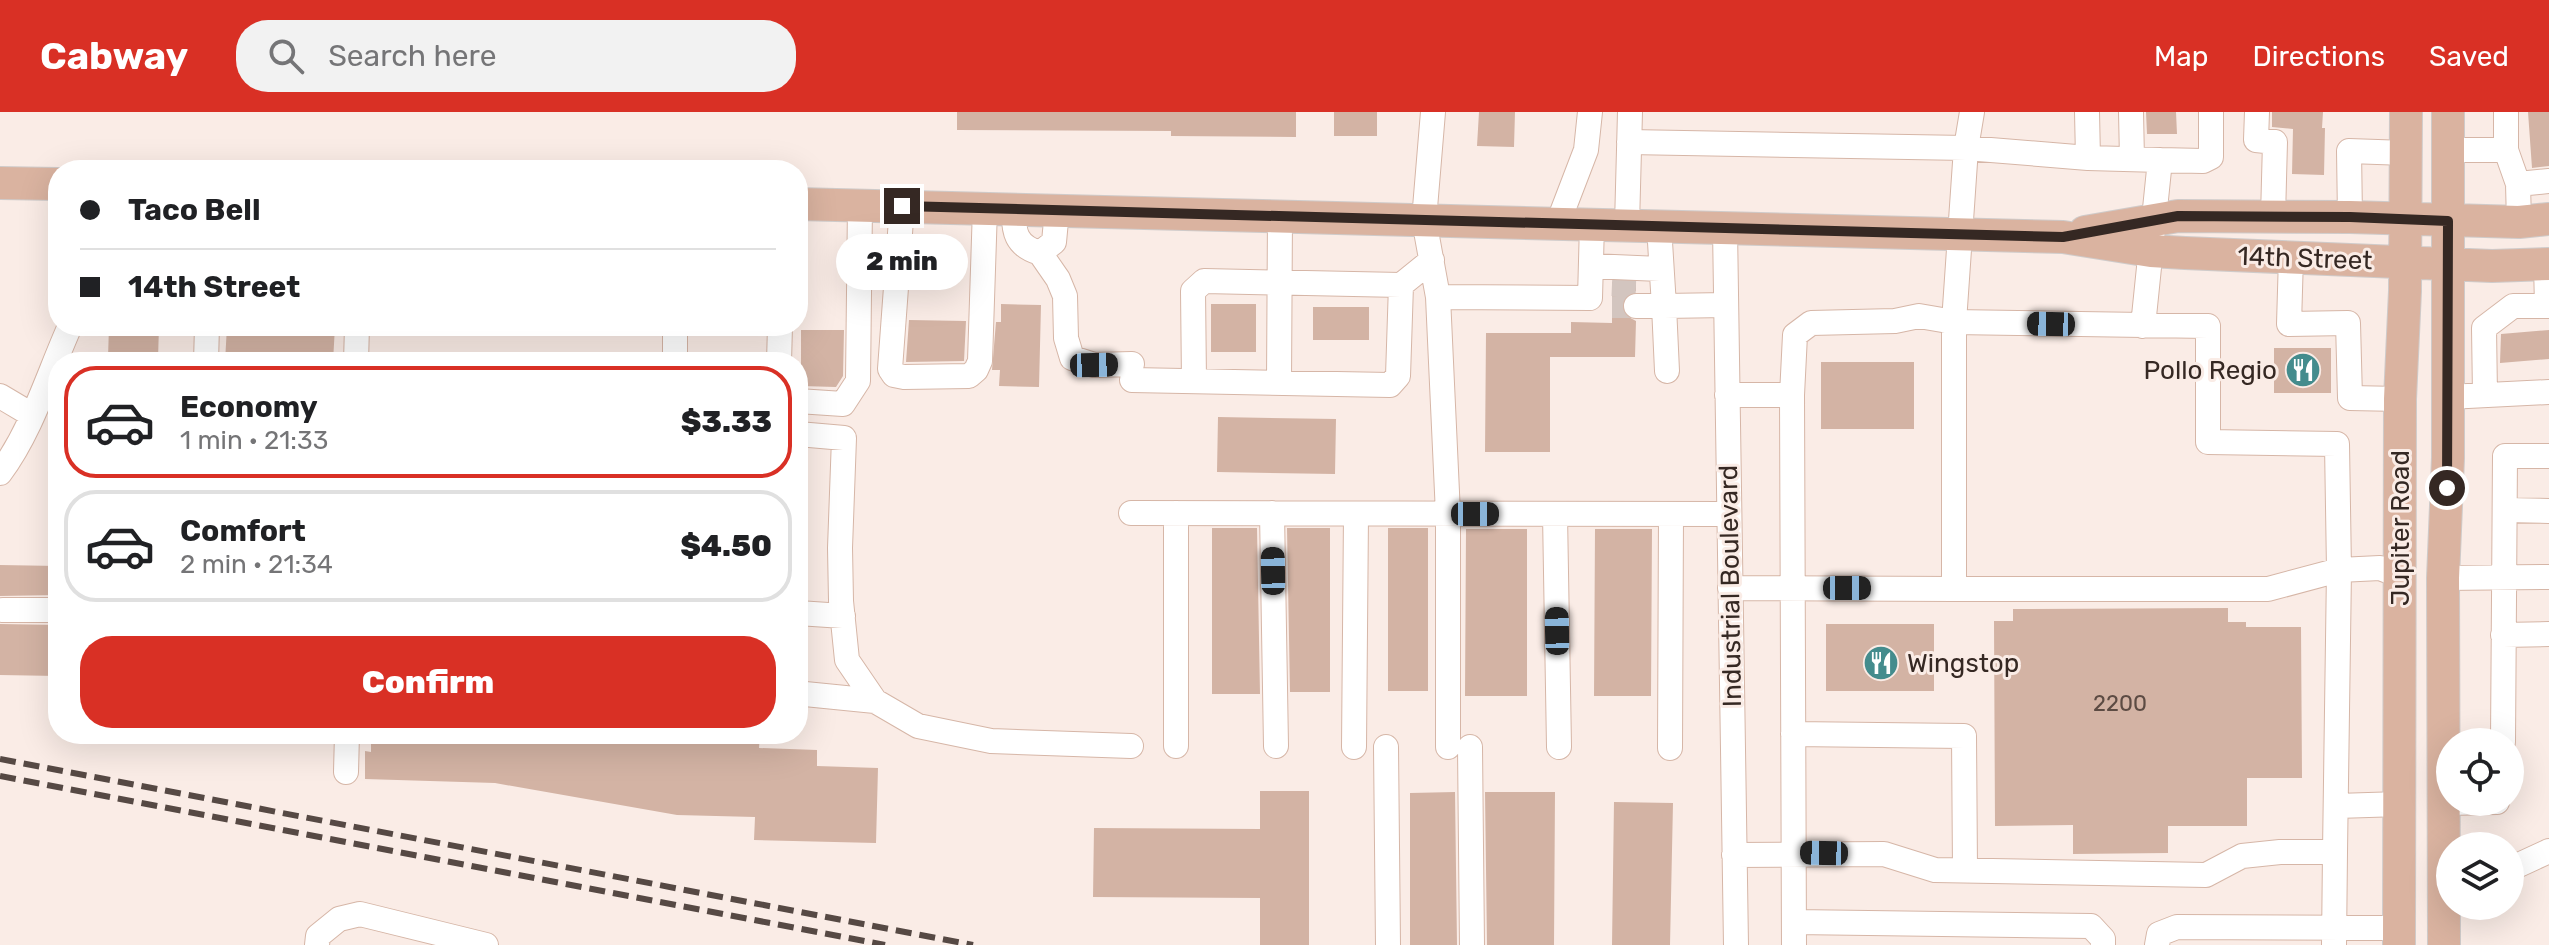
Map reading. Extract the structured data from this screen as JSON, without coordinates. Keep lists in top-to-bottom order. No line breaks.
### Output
{"streets":{"main road":["14th Street","Jupiter Road"],"street":["Industrial Boulevard"]},"crossings":[["14th Street","Jupiter Road"],["14th Street","Industrial Boulevard"]],"places":{"restaurant":["Pollo Regio","Wingstop"]},"house_numbers":["2200"],"page":{"header":"Cabway","search":"Search here","nav":["Map","Directions","Saved"],"banner":["Taco Bell","14th Street"],"bubble":"2 min","list":[{"name":"Economy","note":"1 min · 21:33","value":"$3.33"},{"name":"Comfort","note":"2 min · 21:34","value":"$4.50"}],"buttons":"Confirm"}}
